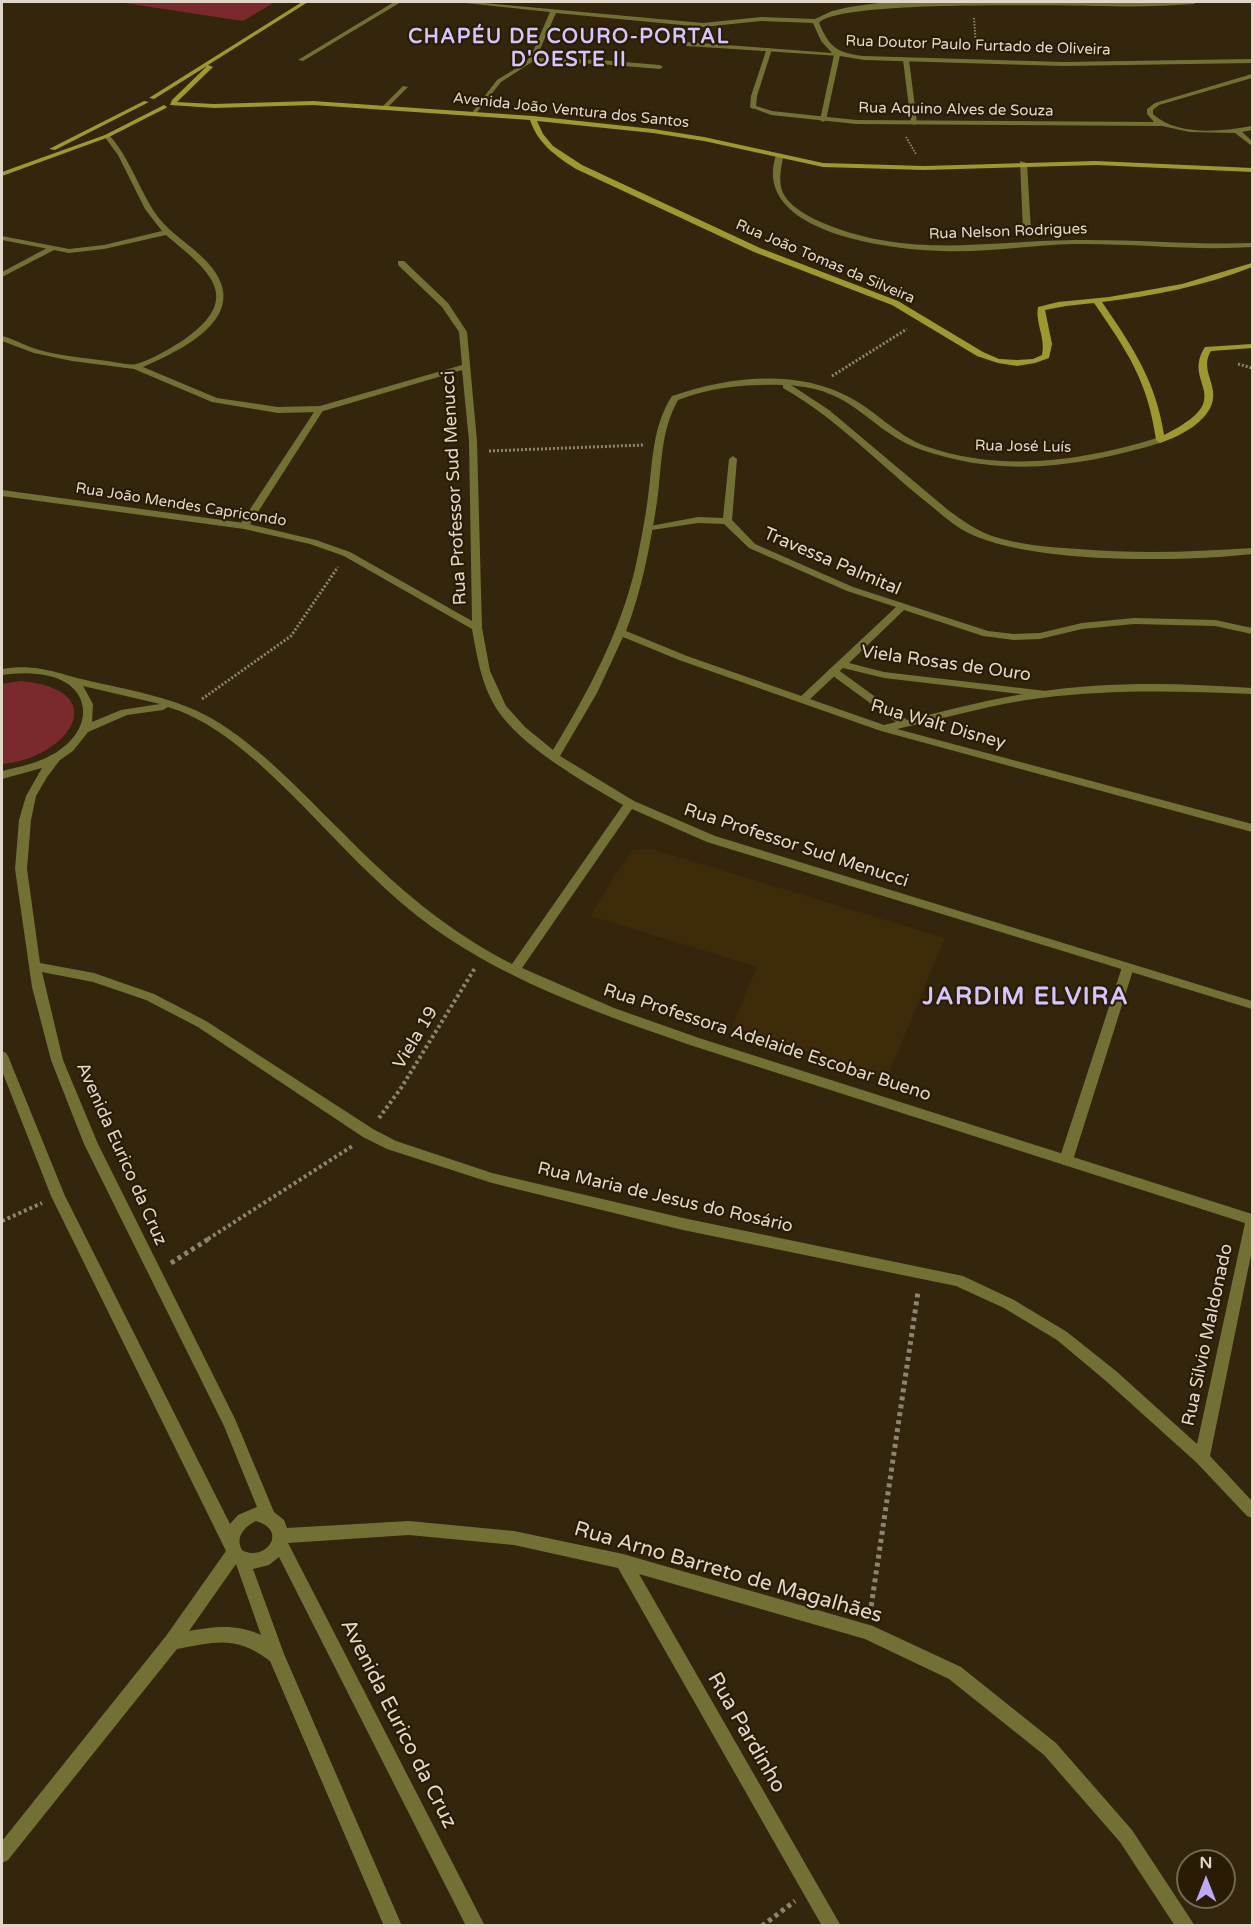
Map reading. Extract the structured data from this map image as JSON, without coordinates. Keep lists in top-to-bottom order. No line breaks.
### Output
{"streets":{"street":["Rua Doutor Paulo Furtado de Oliveira","Rua Aquino Alves de Souza","Avenida João Ventura dos Santos","Rua Nelson Rodrigues","Rua João Tomas da Silveira","Rua José Luís","Rua Professor Sud Menucci","Rua João Mendes Capricondo","Travessa Palmital","Viela Rosas de Ouro","Rua Walt Disney","Rua Professora Adelaide Escobar Bueno","Avenida Eurico da Cruz","Rua Maria de Jesus do Rosário","Rua Silvio Maldonado","Rua Arno Barreto de Magalhães","Rua Pardinho"],"path":["Viela 19"]},"crossings":[["Avenida João Ventura dos Santos","Rua Nelson Rodrigues"],["Avenida João Ventura dos Santos","Rua João Tomas da Silveira"],["Rua Professor Sud Menucci","Rua João Mendes Capricondo"],["Travessa Palmital","Viela Rosas de Ouro"],["Travessa Palmital","Rua Walt Disney"],["Viela 19","Rua Professora Adelaide Escobar Bueno"],["Viela 19","Avenida Eurico da Cruz"],["Viela 19","Rua Maria de Jesus do Rosário"],["Rua Professora Adelaide Escobar Bueno","Rua Silvio Maldonado"],["Avenida Eurico da Cruz","Rua Maria de Jesus do Rosário"],["Avenida Eurico da Cruz","Rua Arno Barreto de Magalhães"],["Rua Maria de Jesus do Rosário","Rua Silvio Maldonado"],["Rua Arno Barreto de Magalhães","Rua Pardinho"]],"districts":["CHAPÉU DE COURO-PORTAL D'OESTE II","JARDIM ELVIRA"],"north":"top"}
